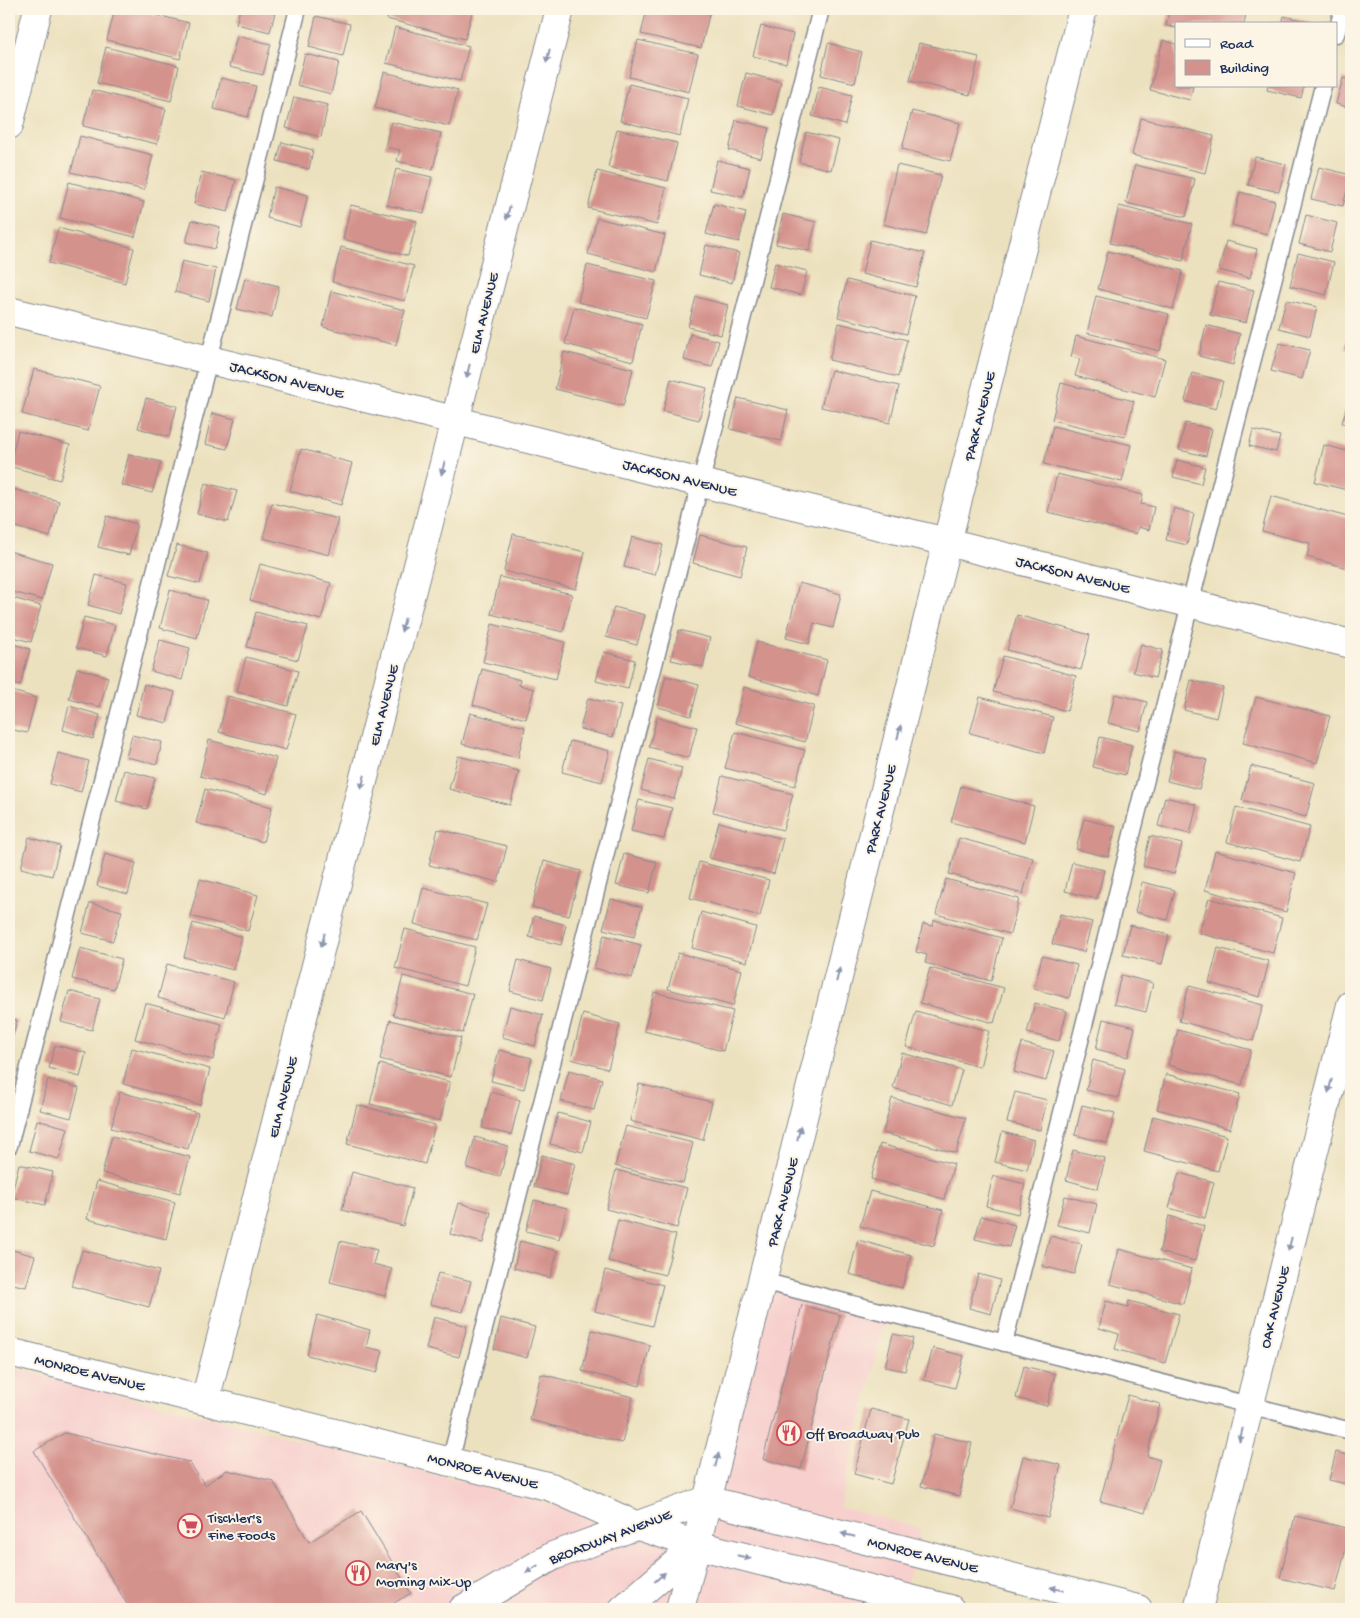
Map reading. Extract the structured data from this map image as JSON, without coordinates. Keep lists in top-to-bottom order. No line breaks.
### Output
{"streets":{"street":["ELM AVENUE","JACKSON AVENUE","PARK AVENUE","OAK AVENUE","MONROE AVENUE","BROADWAY AVENUE"]},"crossings":[["ELM AVENUE","JACKSON AVENUE"],["ELM AVENUE","MONROE AVENUE"],["JACKSON AVENUE","PARK AVENUE"],["PARK AVENUE","MONROE AVENUE"],["PARK AVENUE","BROADWAY AVENUE"],["MONROE AVENUE","BROADWAY AVENUE"]],"one_way":["ELM AVENUE","PARK AVENUE","OAK AVENUE","BROADWAY AVENUE"],"places":{"restaurant":["Off Broadway Pub","Mary's Morning Mix-Up"],"supermarket":["Tischler's Fine Foods"]},"legend":["Road","Building"]}
